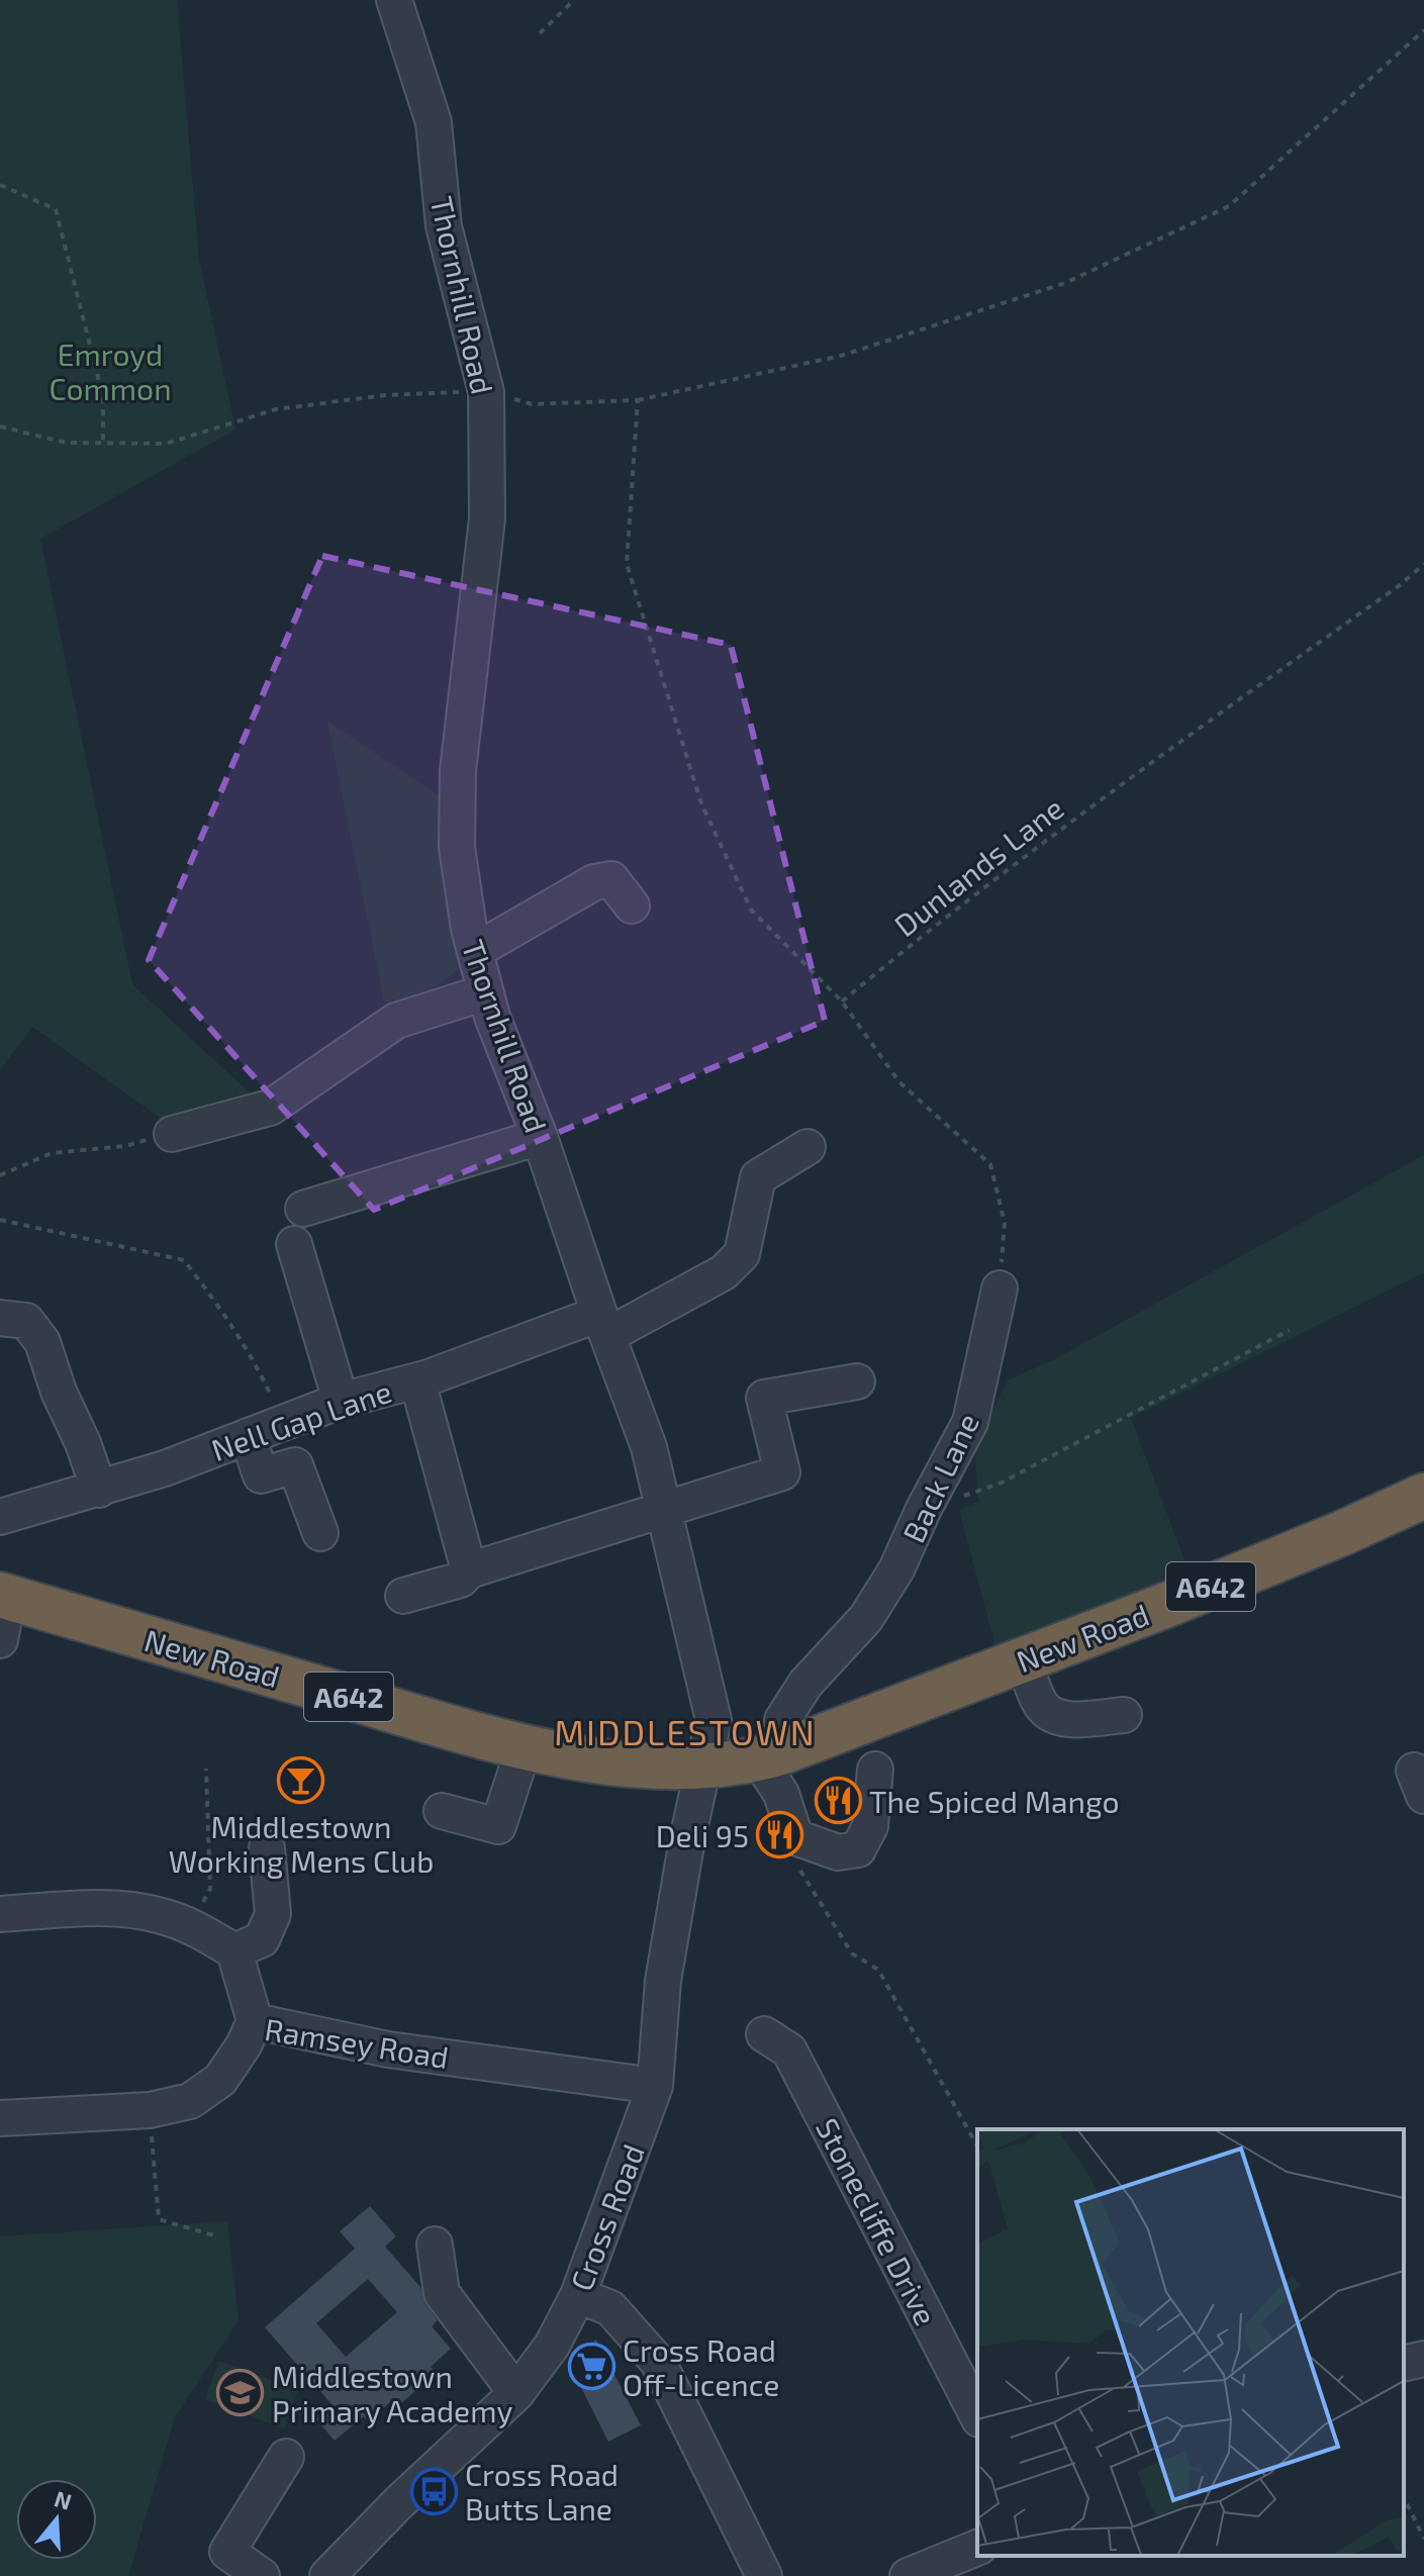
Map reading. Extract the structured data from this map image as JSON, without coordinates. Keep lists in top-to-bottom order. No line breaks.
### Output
{"streets":{"highway":["A642","New Road"],"street":["Thornhill Road","Nell Gap Lane","Back Lane","Ramsey Road","Cross Road","Stonecliffe Drive"],"path":["Dunlands Lane"]},"crossings":[["Thornhill Road","Nell Gap Lane"],["Thornhill Road","New Road"],["Thornhill Road","Cross Road"],["Back Lane","New Road"],["New Road","Cross Road"],["Ramsey Road","Cross Road"]],"districts":["MIDDLESTOWN"],"parks":["Emroyd Common"],"places":{"bar":["Middlestown Working Mens Club"],"restaurant":["The Spiced Mango","Deli 95"],"supermarket":["Cross Road Off-Licence"],"school or university":["Middlestown Primary Academy"],"bus stop":["Cross Road Butts Lane"]},"north":"top"}
